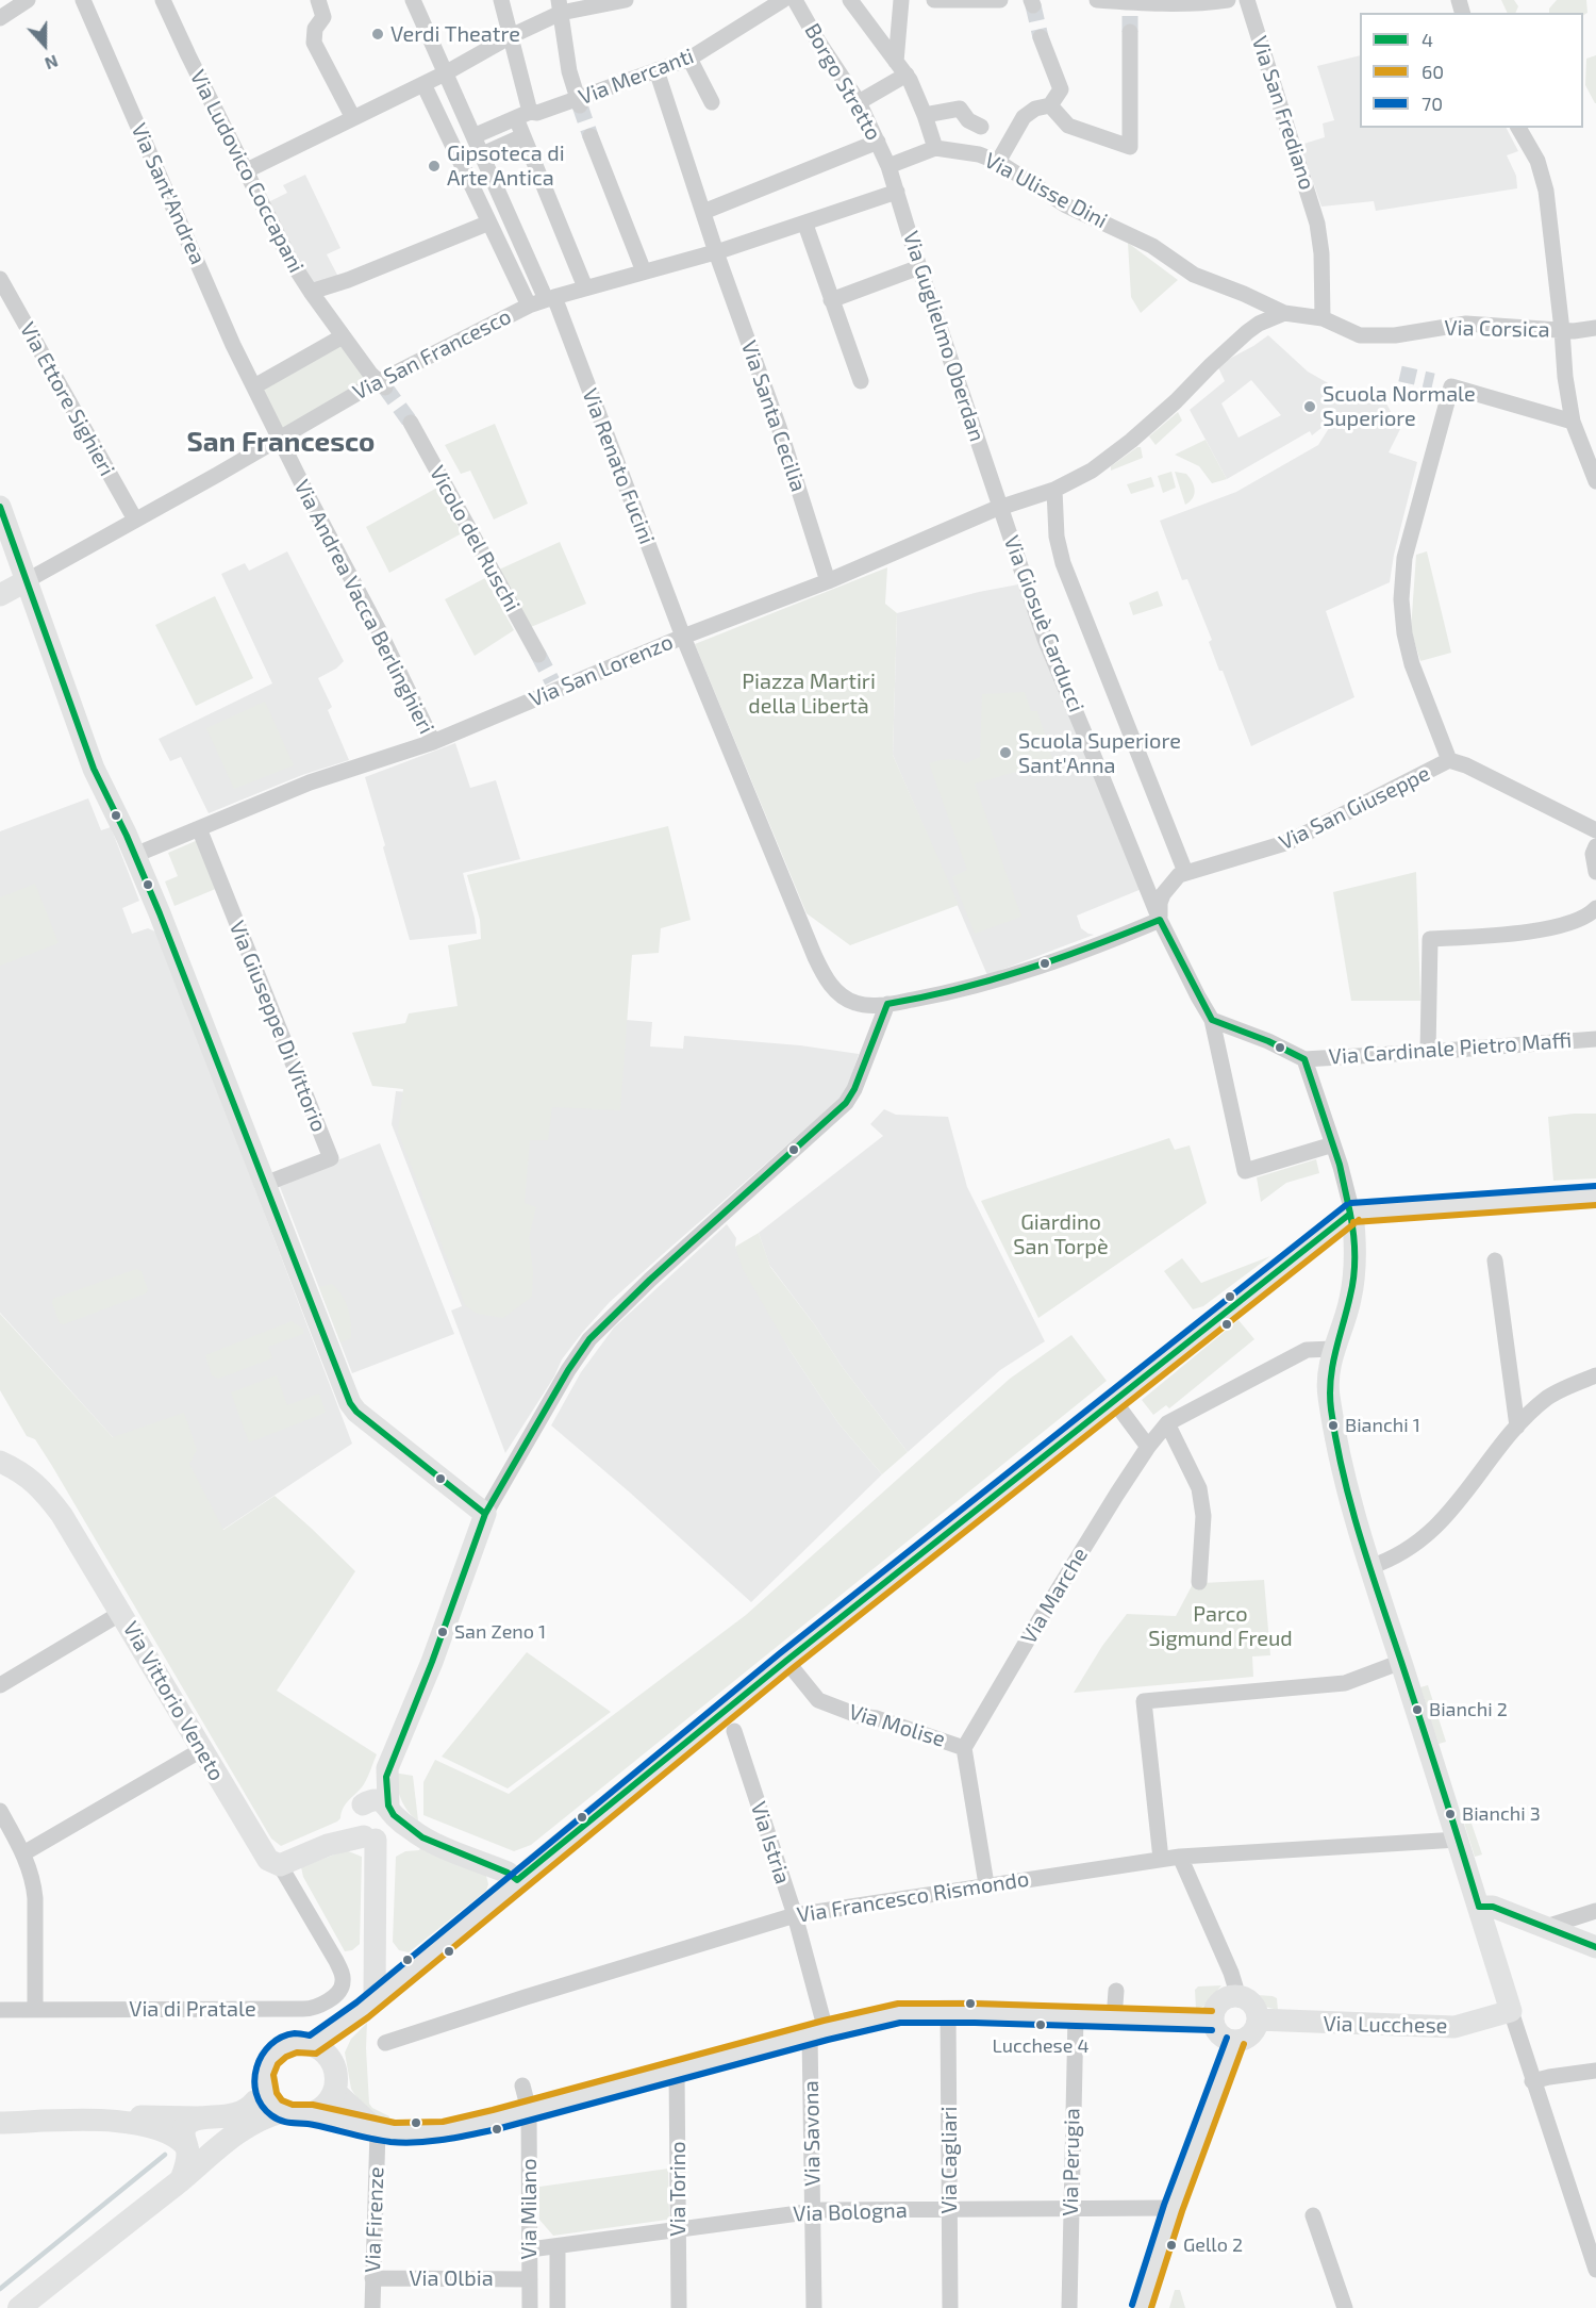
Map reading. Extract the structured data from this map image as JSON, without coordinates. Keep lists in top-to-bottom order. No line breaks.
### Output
{"streets":{"street":["Via Mercanti","Borgo Stretto","Via San Frediano","Via Ludovico Coccapani","Via Ulisse Dini","Via Sant'Andrea","Via Corsica","Via Guglielmo Oberdan","Via San Francesco","Via Ettore Sighieri","Via Santa Cecilia","Via Renato Fucini","Vicolo del Ruschi","Via Andrea Vacca Berlinghieri","Via Giosuè Carducci","Via San Lorenzo","Via San Giuseppe","Via Giuseppe Di Vittorio","Via Cardinale Pietro Maffi","Via Marche","Via Vittorio Veneto","Via Molise","Via Istria","Via Francesco Rismondo","Via di Pratale","Via Lucchese","Via Savona","Via Cagliari","Via Perugia","Via Torino","Via Milano","Via Bologna","Via Firenze","Via Olbia"]},"crossings":[["Via Mercanti","Via Santa Cecilia"],["Via Mercanti","Via Renato Fucini"],["Borgo Stretto","Via Ulisse Dini"],["Borgo Stretto","Via Guglielmo Oberdan"],["Via San Frediano","Via Corsica"],["Via Ludovico Coccapani","Via San Francesco"],["Via Ulisse Dini","Via Guglielmo Oberdan"],["Via Ulisse Dini","Via San Lorenzo"],["Via Sant'Andrea","Via San Francesco"],["Via Sant'Andrea","Via Andrea Vacca Berlinghieri"],["Via Guglielmo Oberdan","Via San Francesco"],["Via Guglielmo Oberdan","Via Giosuè Carducci"],["Via Guglielmo Oberdan","Via San Lorenzo"],["Via San Francesco","Via Ettore Sighieri"],["Via San Francesco","Via Santa Cecilia"],["Via San Francesco","Via Renato Fucini"],["Via San Francesco","Via Andrea Vacca Berlinghieri"],["Via Santa Cecilia","Via San Lorenzo"],["Via Renato Fucini","Via San Lorenzo"],["Via Andrea Vacca Berlinghieri","Via San Lorenzo"],["Via Giosuè Carducci","Via San Lorenzo"],["Via San Lorenzo","Via Giuseppe Di Vittorio"],["Via Marche","Via Molise"],["Via Vittorio Veneto","Via di Pratale"],["Via Molise","Via Francesco Rismondo"],["Via Istria","Via Francesco Rismondo"],["Via Istria","Via Savona"],["Via Savona","Via Bologna"],["Via Cagliari","Via Bologna"],["Via Perugia","Via Bologna"],["Via Torino","Via Bologna"],["Via Milano","Via Bologna"],["Via Milano","Via Olbia"],["Via Firenze","Via Olbia"]],"districts":["San Francesco"],"parks":["Piazza Martiri della Libertà","Giardino San Torpè","Parco Sigmund Freud"],"places":["Verdi Theatre","Gipsoteca di Arte Antica","Scuola Normale Superiore","Scuola Superiore Sant'Anna","Bianchi 1","San Zeno 1","Bianchi 2","Bianchi 3","Lucchese 4","Gello 2"],"lines":["transit line 4","transit line 70","transit line 60"],"legend":["4","60","70"],"north":"bottom"}
